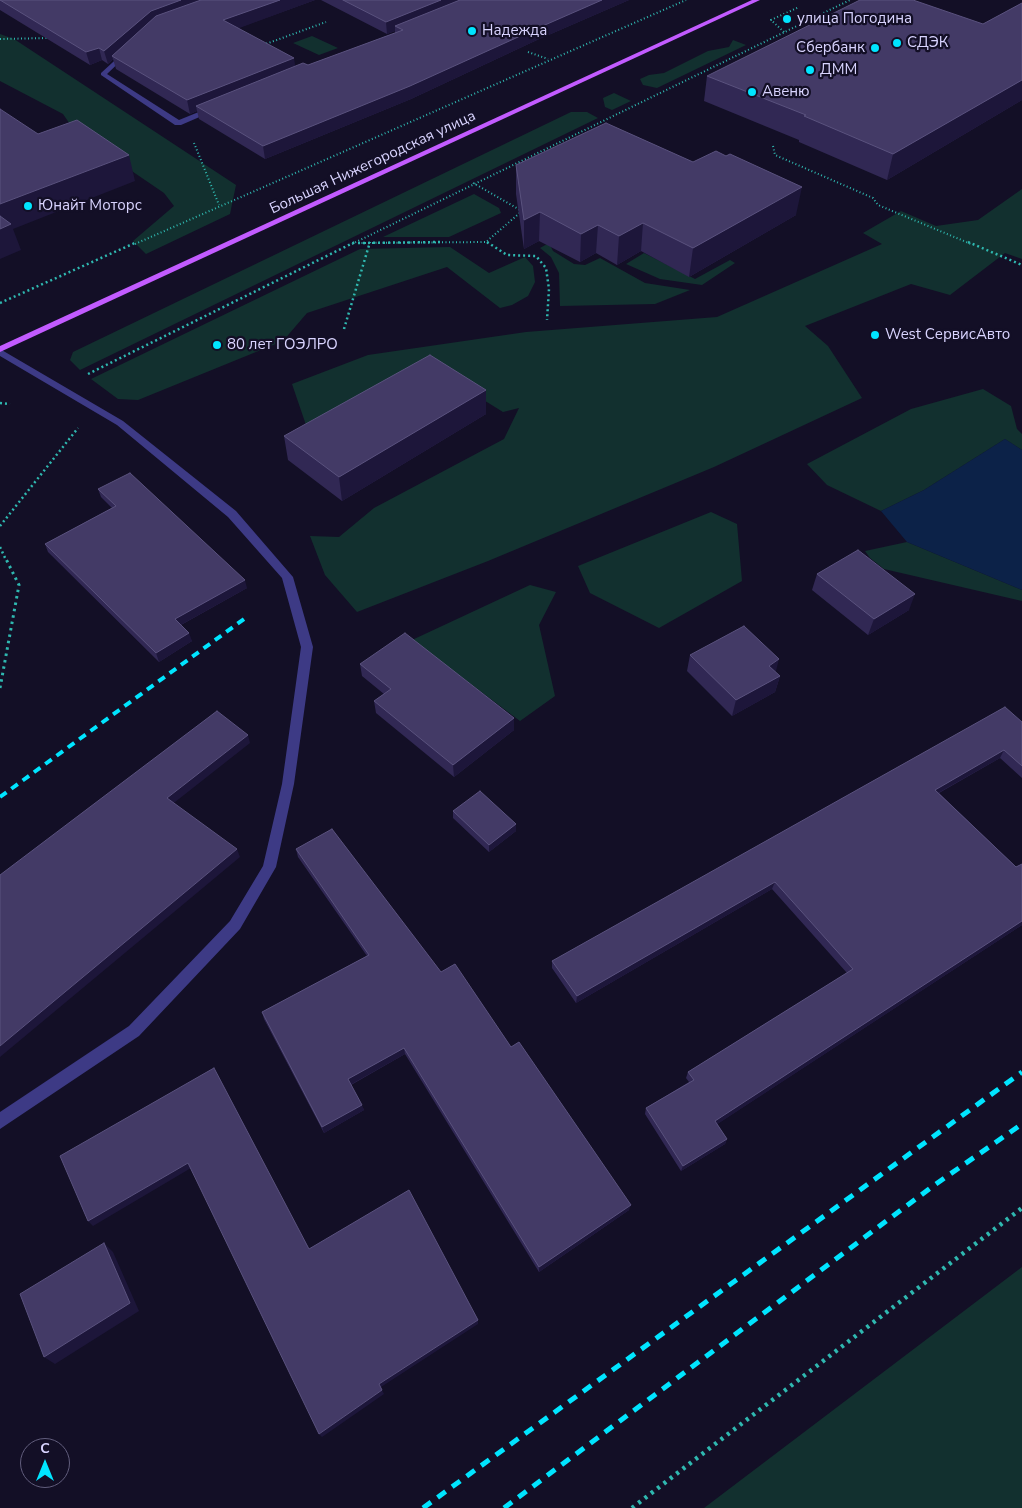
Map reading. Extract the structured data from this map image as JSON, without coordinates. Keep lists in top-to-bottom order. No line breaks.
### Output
{"streets":{"main road":["Большая Нижегородская улица"]},"places":["улица Погодина","Надежда","СДЭК","Сбербанк","ДММ","Авеню","Юнайт Моторс","West СервисАвто","80 лет ГОЭЛРО"],"north":"top"}
